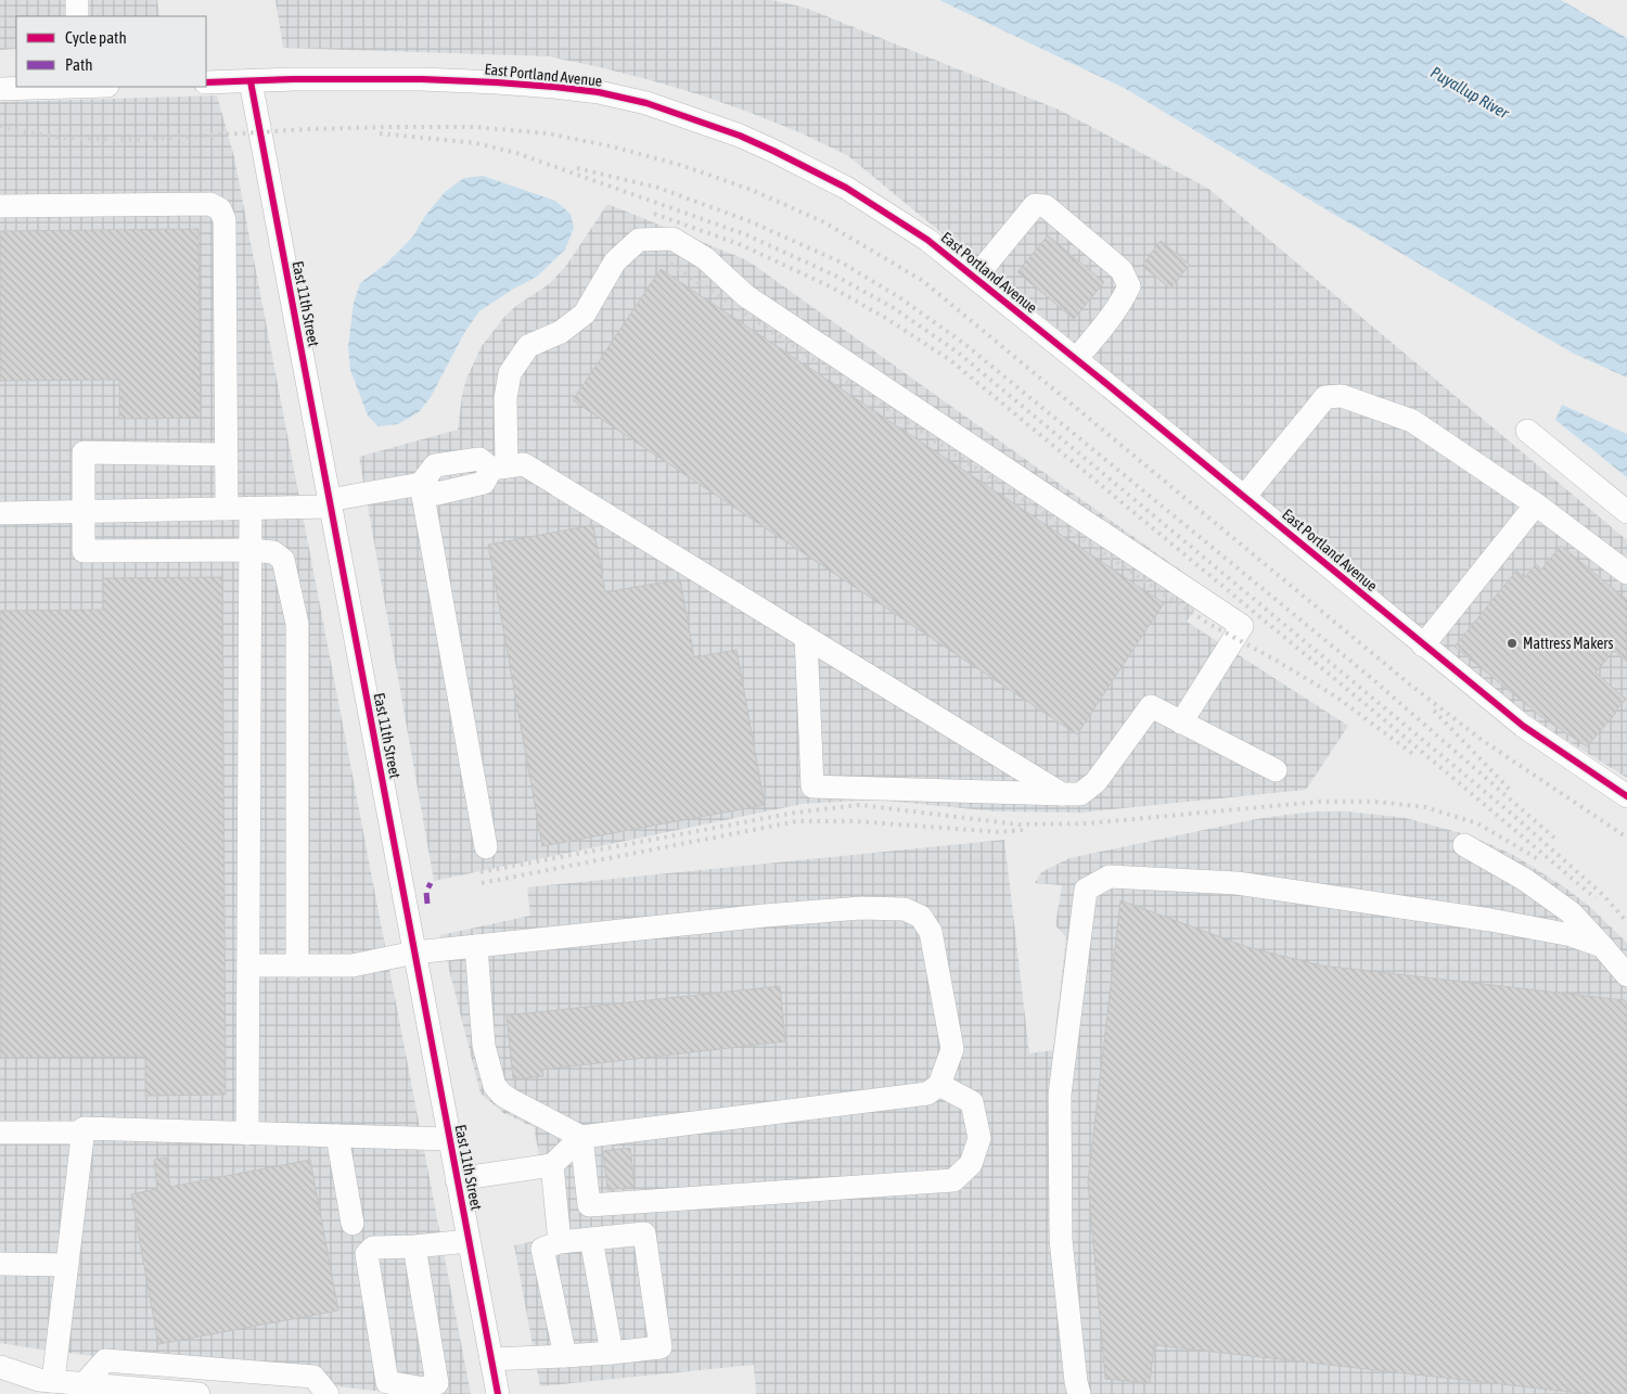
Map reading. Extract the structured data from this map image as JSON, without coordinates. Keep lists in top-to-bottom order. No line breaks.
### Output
{"streets":{"street":["East Portland Avenue","East 11th Street"]},"crossings":[["East Portland Avenue","East 11th Street"]],"water":["Puyallup River"],"places":["Mattress Makers"],"legend":["Cycle path","Path"]}
